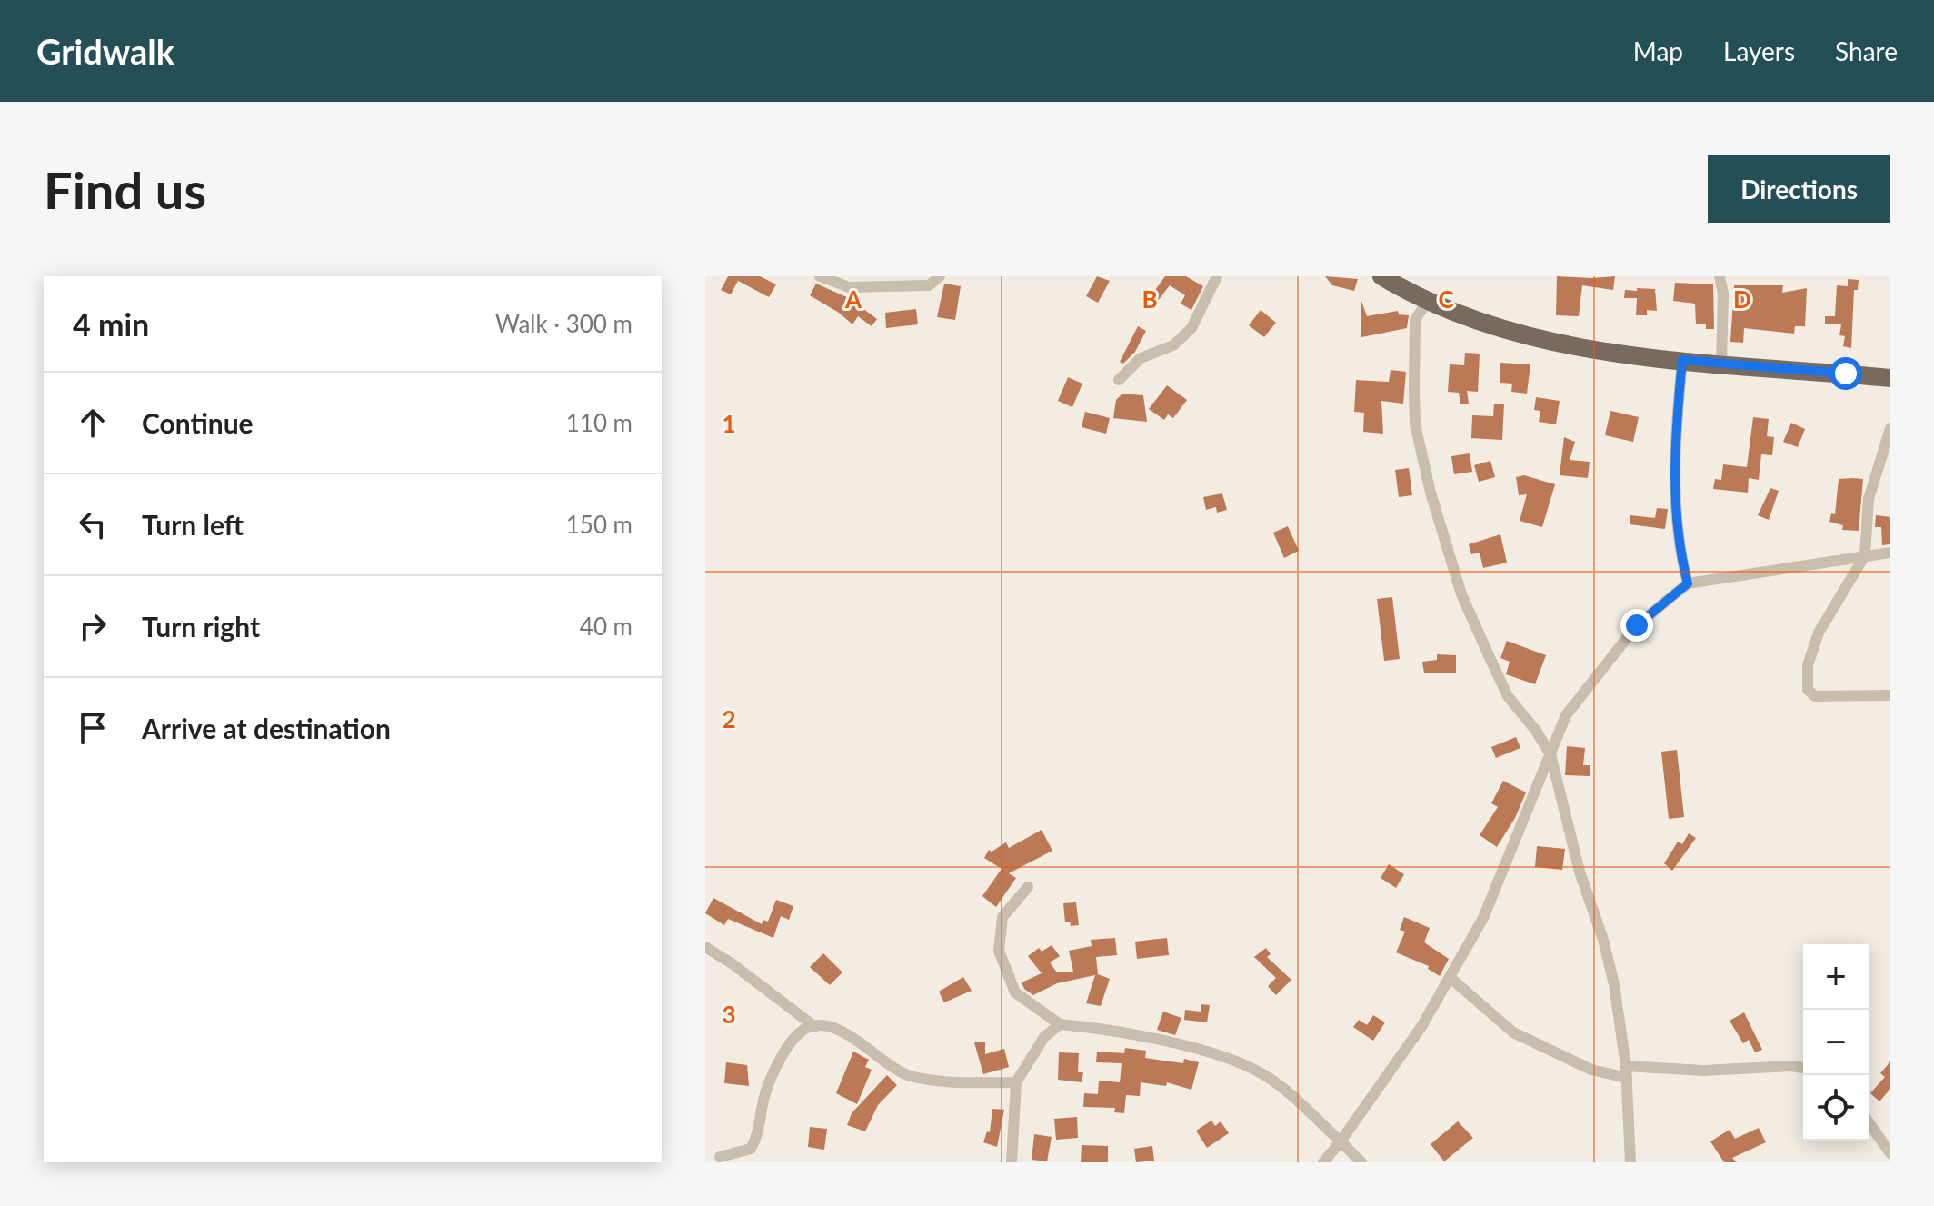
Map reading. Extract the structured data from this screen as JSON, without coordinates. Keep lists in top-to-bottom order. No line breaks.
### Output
{"page":{"header":"Gridwalk","nav":["Map","Layers","Share"],"buttons":"Directions","title":"Find us","heading":["4 min","Walk · 300 m"],"list":[["Continue","110 m"],["Turn left","150 m"],["Turn right","40 m"],"Arrive at destination"],"map_buttons":["+","−"]},"grid":{"columns":["A","B","C","D"],"rows":["1","2","3"]}}
